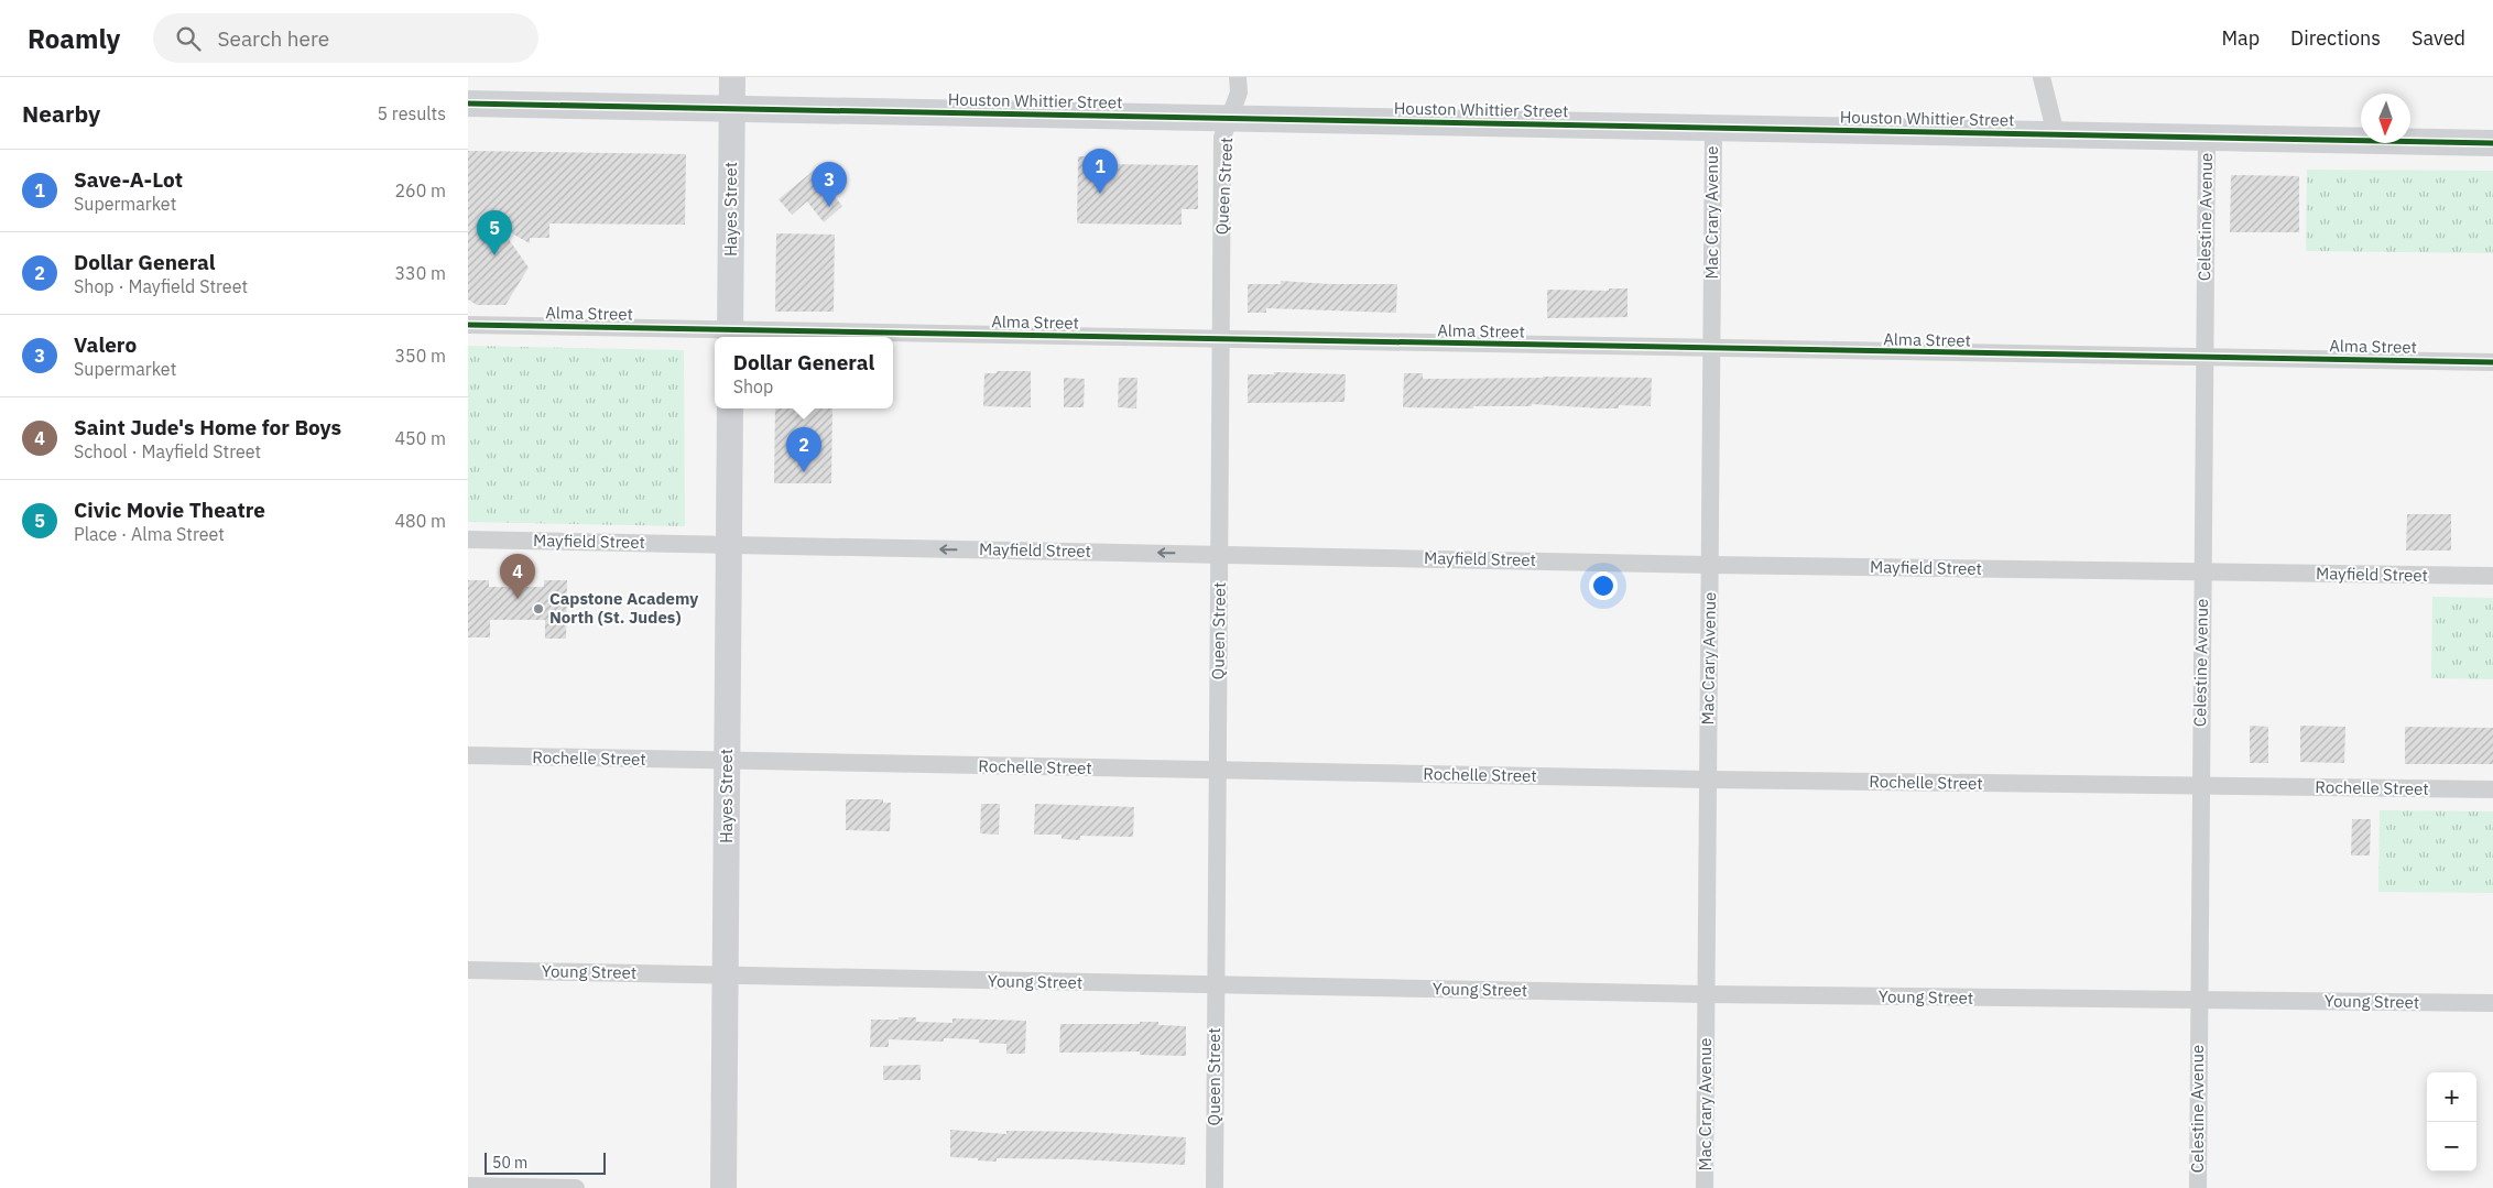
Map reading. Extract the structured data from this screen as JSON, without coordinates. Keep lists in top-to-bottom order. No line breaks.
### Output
{"streets":{"street":["Houston Whittier Street","Queen Street","Hayes Street","Mac Crary Avenue","Celestine Avenue","Alma Street","Mayfield Street","Rochelle Street","Young Street"]},"crossings":[["Houston Whittier Street","Queen Street"],["Houston Whittier Street","Hayes Street"],["Houston Whittier Street","Mac Crary Avenue"],["Houston Whittier Street","Celestine Avenue"],["Queen Street","Alma Street"],["Queen Street","Mayfield Street"],["Queen Street","Rochelle Street"],["Queen Street","Young Street"],["Hayes Street","Alma Street"],["Hayes Street","Mayfield Street"],["Hayes Street","Rochelle Street"],["Hayes Street","Young Street"],["Mac Crary Avenue","Alma Street"],["Mac Crary Avenue","Mayfield Street"],["Mac Crary Avenue","Rochelle Street"],["Mac Crary Avenue","Young Street"],["Celestine Avenue","Alma Street"],["Celestine Avenue","Mayfield Street"],["Celestine Avenue","Rochelle Street"],["Celestine Avenue","Young Street"]],"places":["Capstone Academy North (St. Judes)"],"scale_bar":"50 m","north":"bottom","page":{"header":"Roamly","search":"Search here","nav":["Map","Directions","Saved"],"heading":["Nearby","5 results"],"list":[{"mark":"1","name":"Save-A-Lot","note":"Supermarket","value":"260 m"},{"mark":"2","name":"Dollar General","note":"Shop · Mayfield Street","value":"330 m"},{"mark":"3","name":"Valero","note":"Supermarket","value":"350 m"},{"mark":"4","name":"Saint Jude's Home for Boys","note":"School · Mayfield Street","value":"450 m"},{"mark":"5","name":"Civic Movie Theatre","note":"Place · Alma Street","value":"480 m"}],"pins":["1","3","5","2","4"],"popup":["Dollar General","Shop"],"map_buttons":["+","−"],"scale":"50 m"}}
